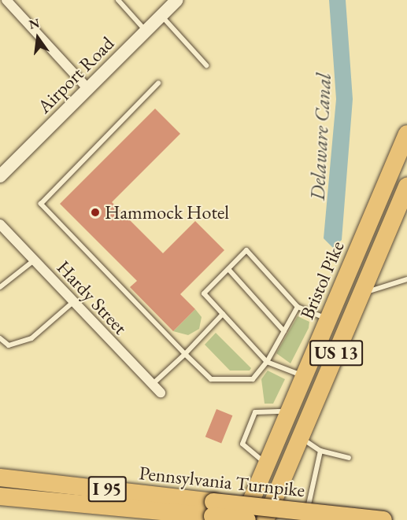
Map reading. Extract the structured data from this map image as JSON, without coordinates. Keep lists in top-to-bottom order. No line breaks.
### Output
{"streets":{"highway":["Bristol Pike","US 13","Pennsylvania Turnpike","I 95"],"street":["Airport Road","Hardy Street"]},"water":["Delaware Canal"],"places":["Hammock Hotel"],"north":"top"}
